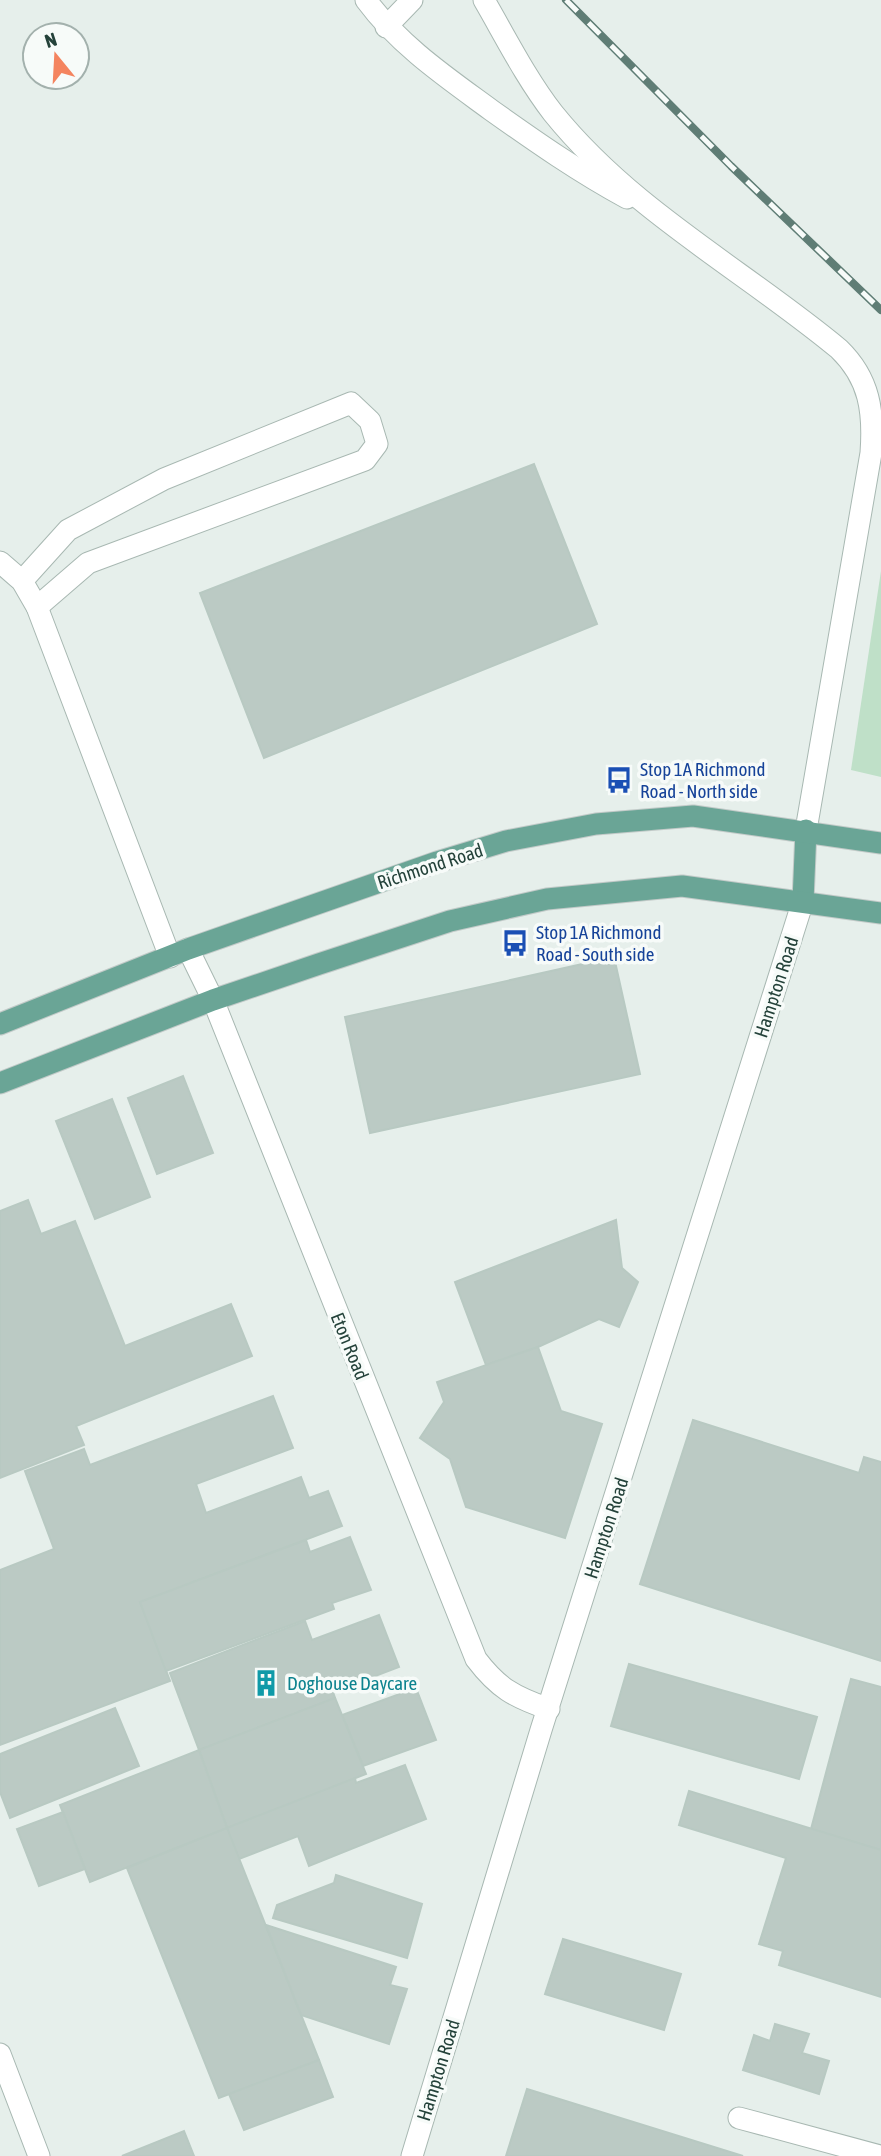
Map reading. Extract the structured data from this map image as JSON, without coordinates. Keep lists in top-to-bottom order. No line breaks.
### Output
{"streets":{"main road":["Richmond Road"],"street":["Hampton Road","Eton Road"]},"crossings":[["Richmond Road","Eton Road"],["Hampton Road","Eton Road"]],"places":{"bus stop":["Stop 1A Richmond Road - North side","Stop 1A Richmond Road - South side"],"building":["Doghouse Daycare"]},"north":"top"}
